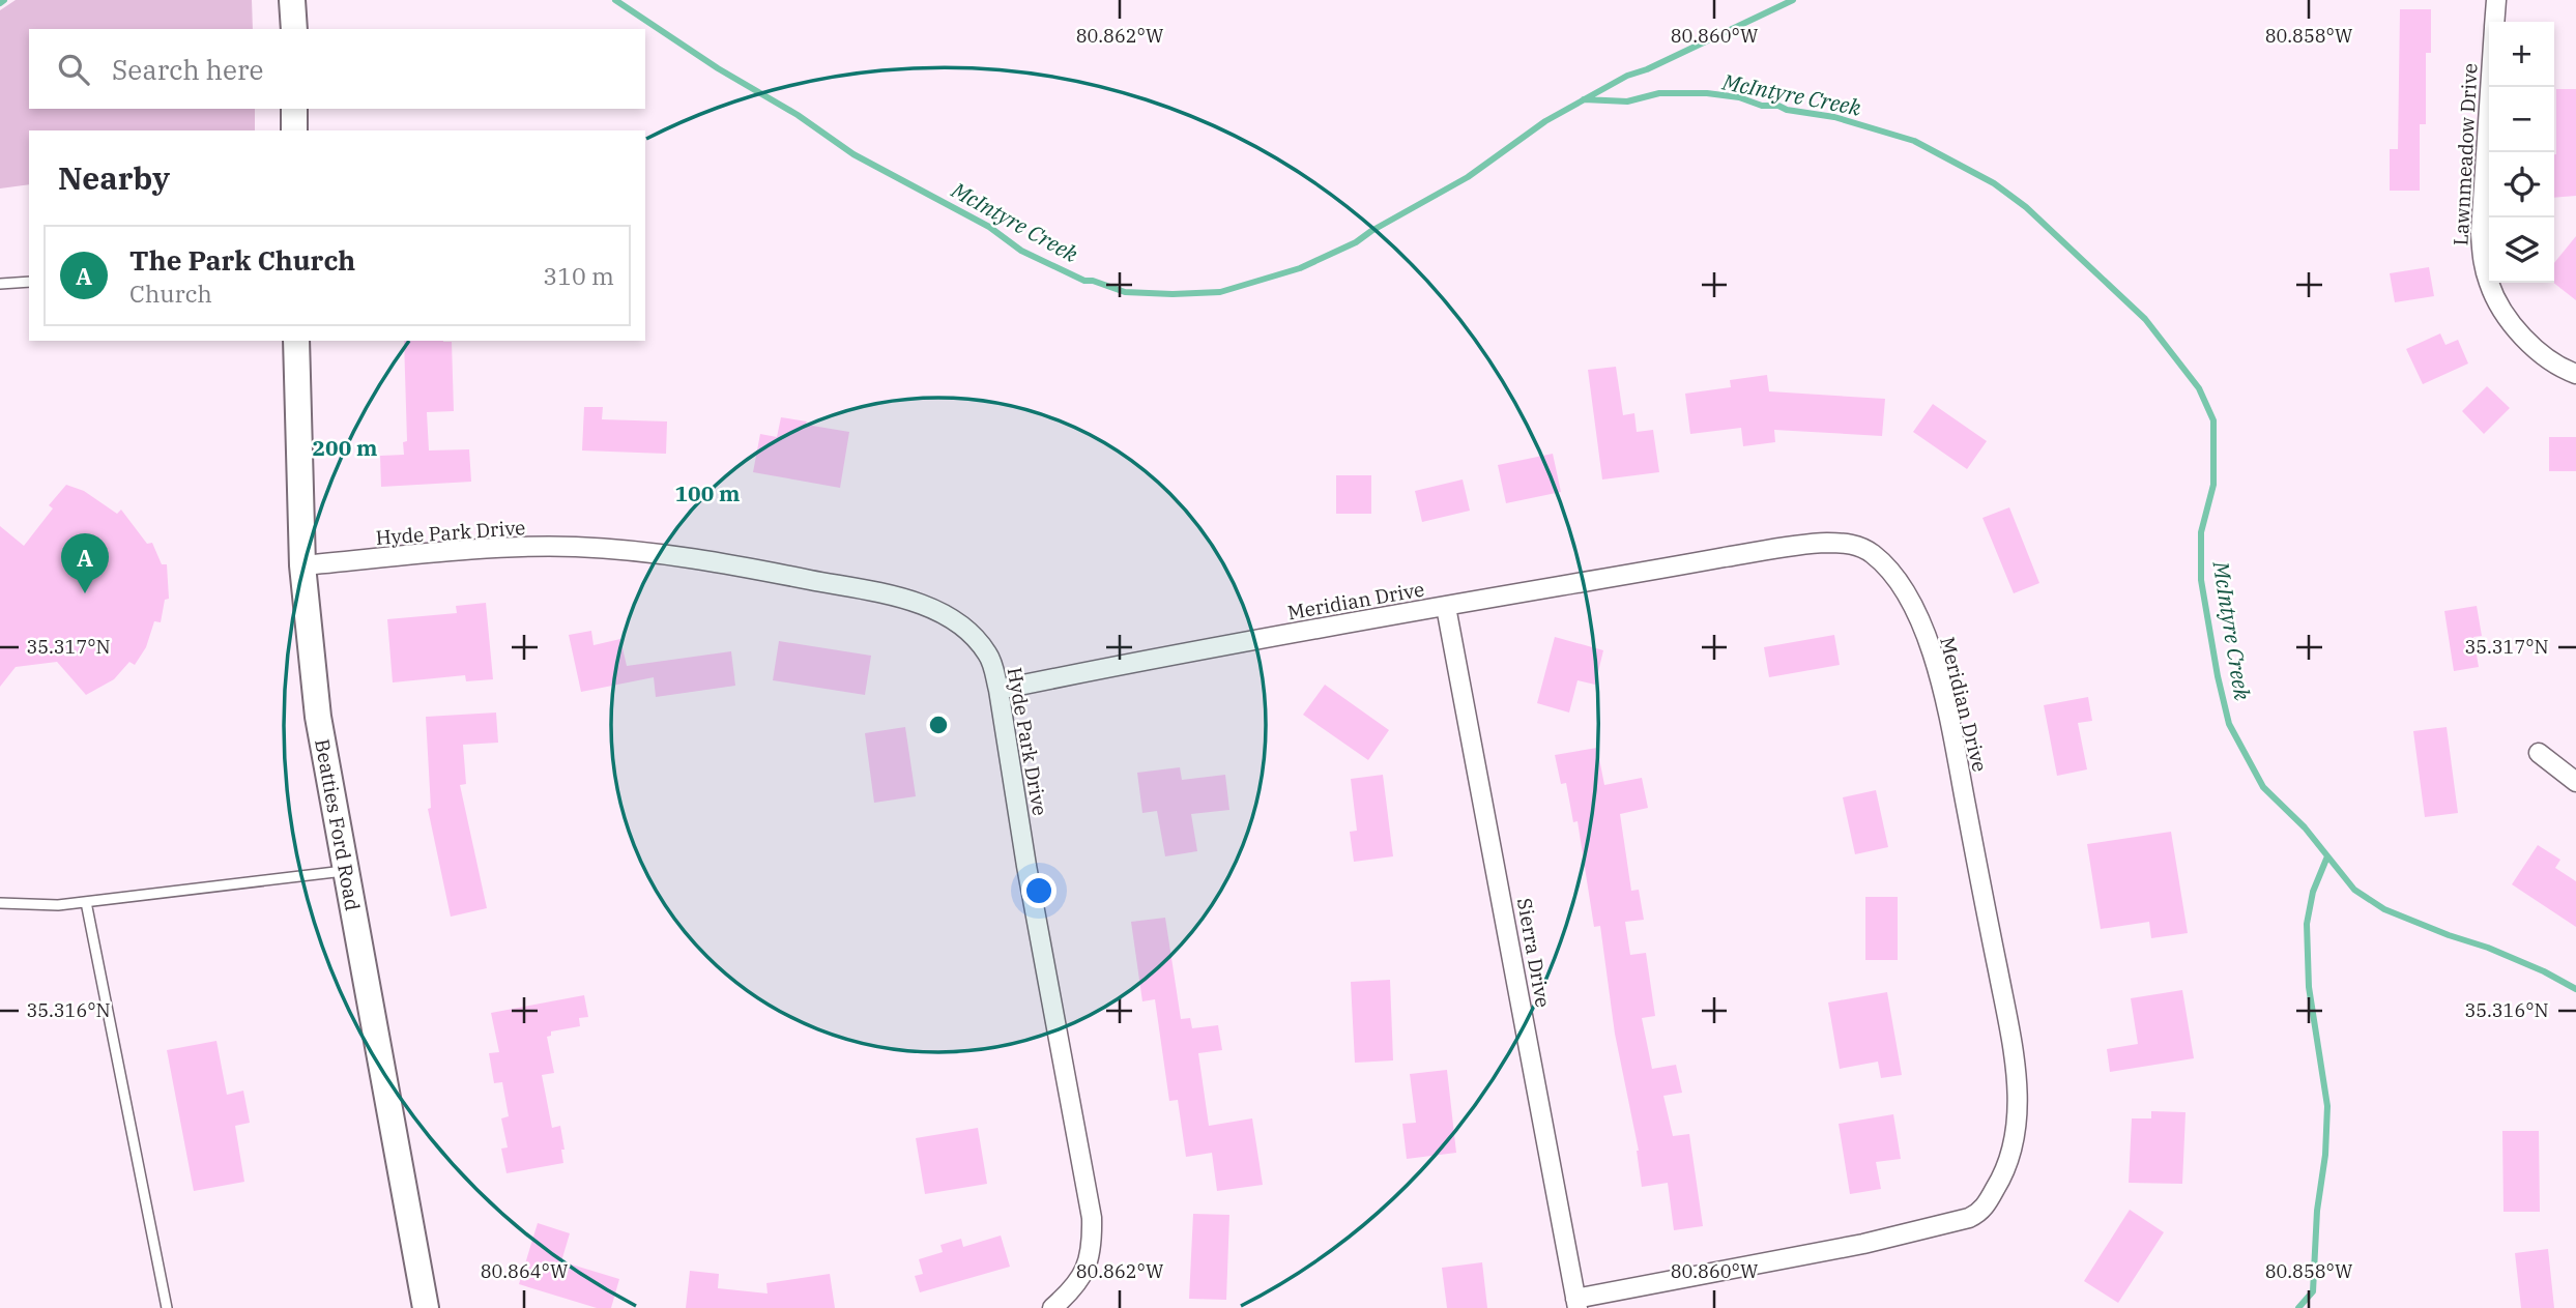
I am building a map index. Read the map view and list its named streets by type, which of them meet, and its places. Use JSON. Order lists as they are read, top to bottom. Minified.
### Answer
{"streets":{"main road":["Beatties Ford Road"],"street":["Lawnmeadow Drive","Hyde Park Drive","Meridian Drive","Sierra Drive"]},"crossings":[["Hyde Park Drive","Meridian Drive"],["Hyde Park Drive","Beatties Ford Road"],["Meridian Drive","Sierra Drive"]],"water":["McIntyre Creek"],"page":{"map_buttons":["+","−"],"search":"Search here","heading":"Nearby","list":[{"mark":"A","name":"The Park Church","note":"Church","value":"310 m"}],"pins":"A"},"coordinates":["80.862°W","80.860°W","80.858°W","35.317°N","35.316°N","80.864°W"],"rings":["200 m","100 m"]}
